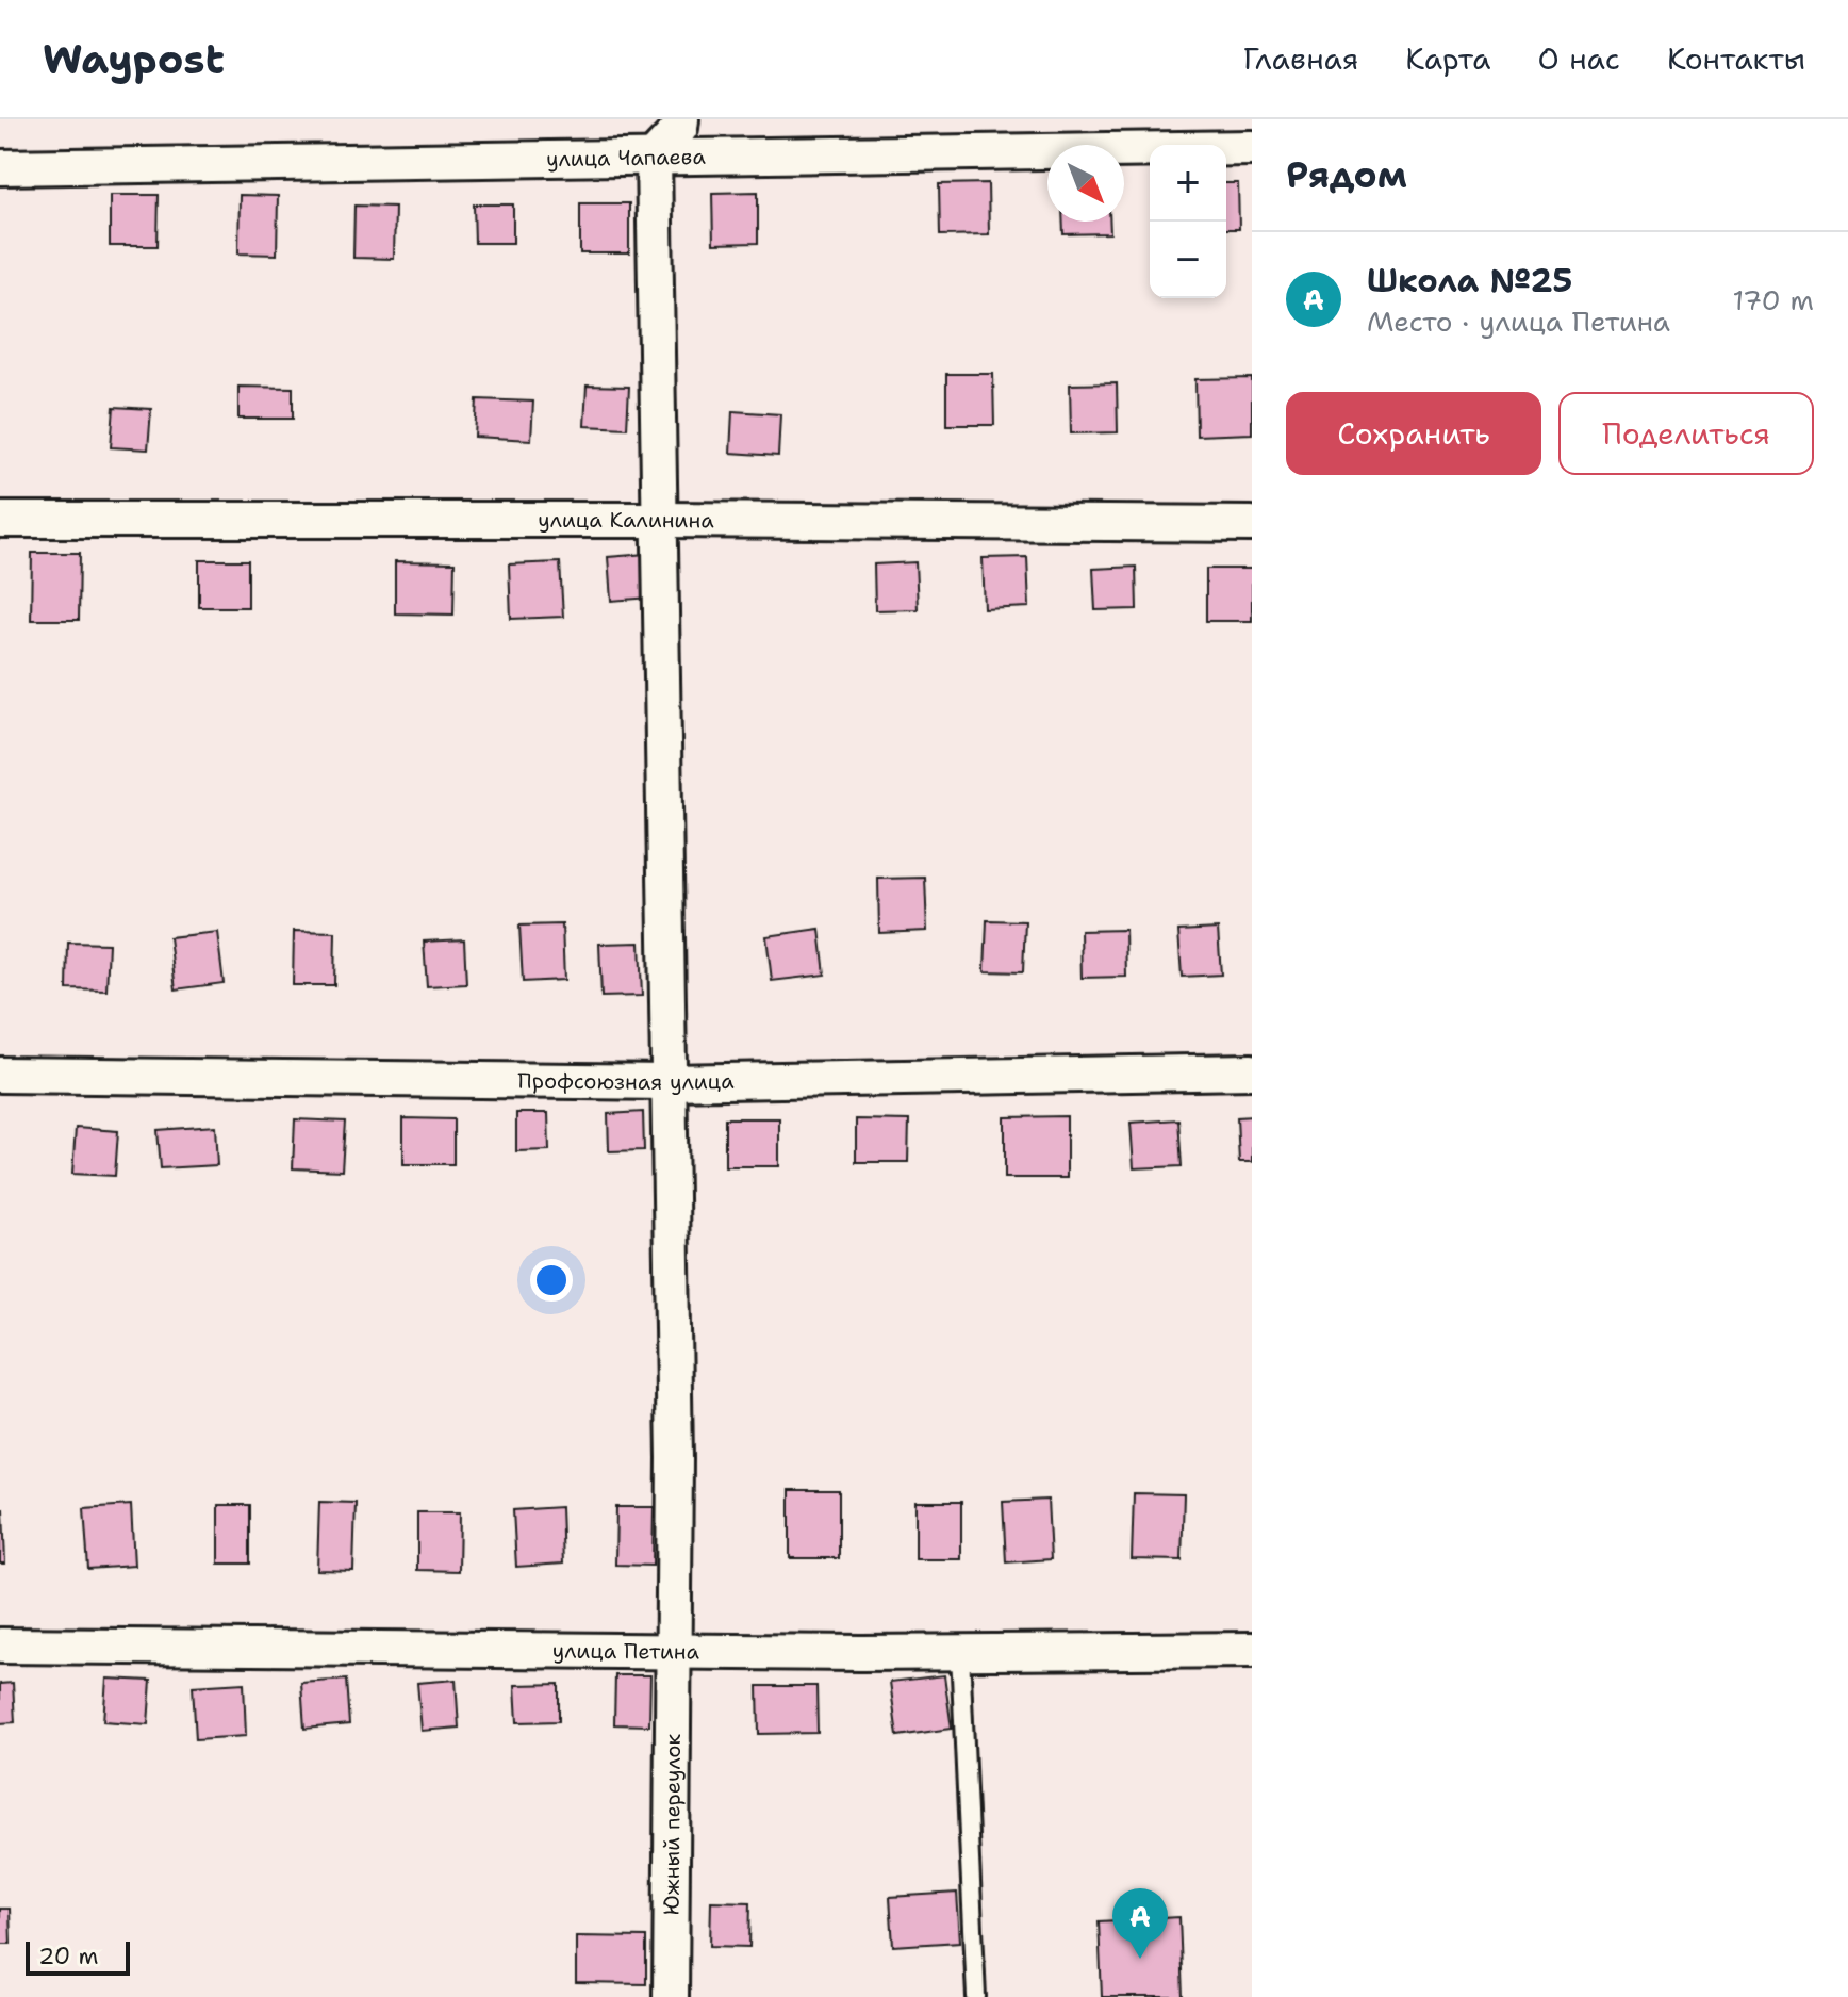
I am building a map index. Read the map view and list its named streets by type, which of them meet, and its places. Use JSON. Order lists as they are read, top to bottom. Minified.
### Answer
{"streets":{"street":["улица Чапаева","улица Калинина","Профсоюзная улица","улица Петина","Южный переулок"]},"crossings":[["улица Чапаева","Южный переулок"],["улица Калинина","Южный переулок"],["Профсоюзная улица","Южный переулок"],["улица Петина","Южный переулок"]],"scale_bar":"20 m","north":"bottom right","page":{"header":"Waypost","nav":["Главная","Карта","О нас","Контакты"],"heading":"Рядом","map_buttons":["+","−"],"list":[{"mark":"A","name":"Школа №25","note":"Место · улица Петина","value":"170 m"}],"buttons":["Сохранить","Поделиться"],"pins":"A","scale":"20 m"}}
